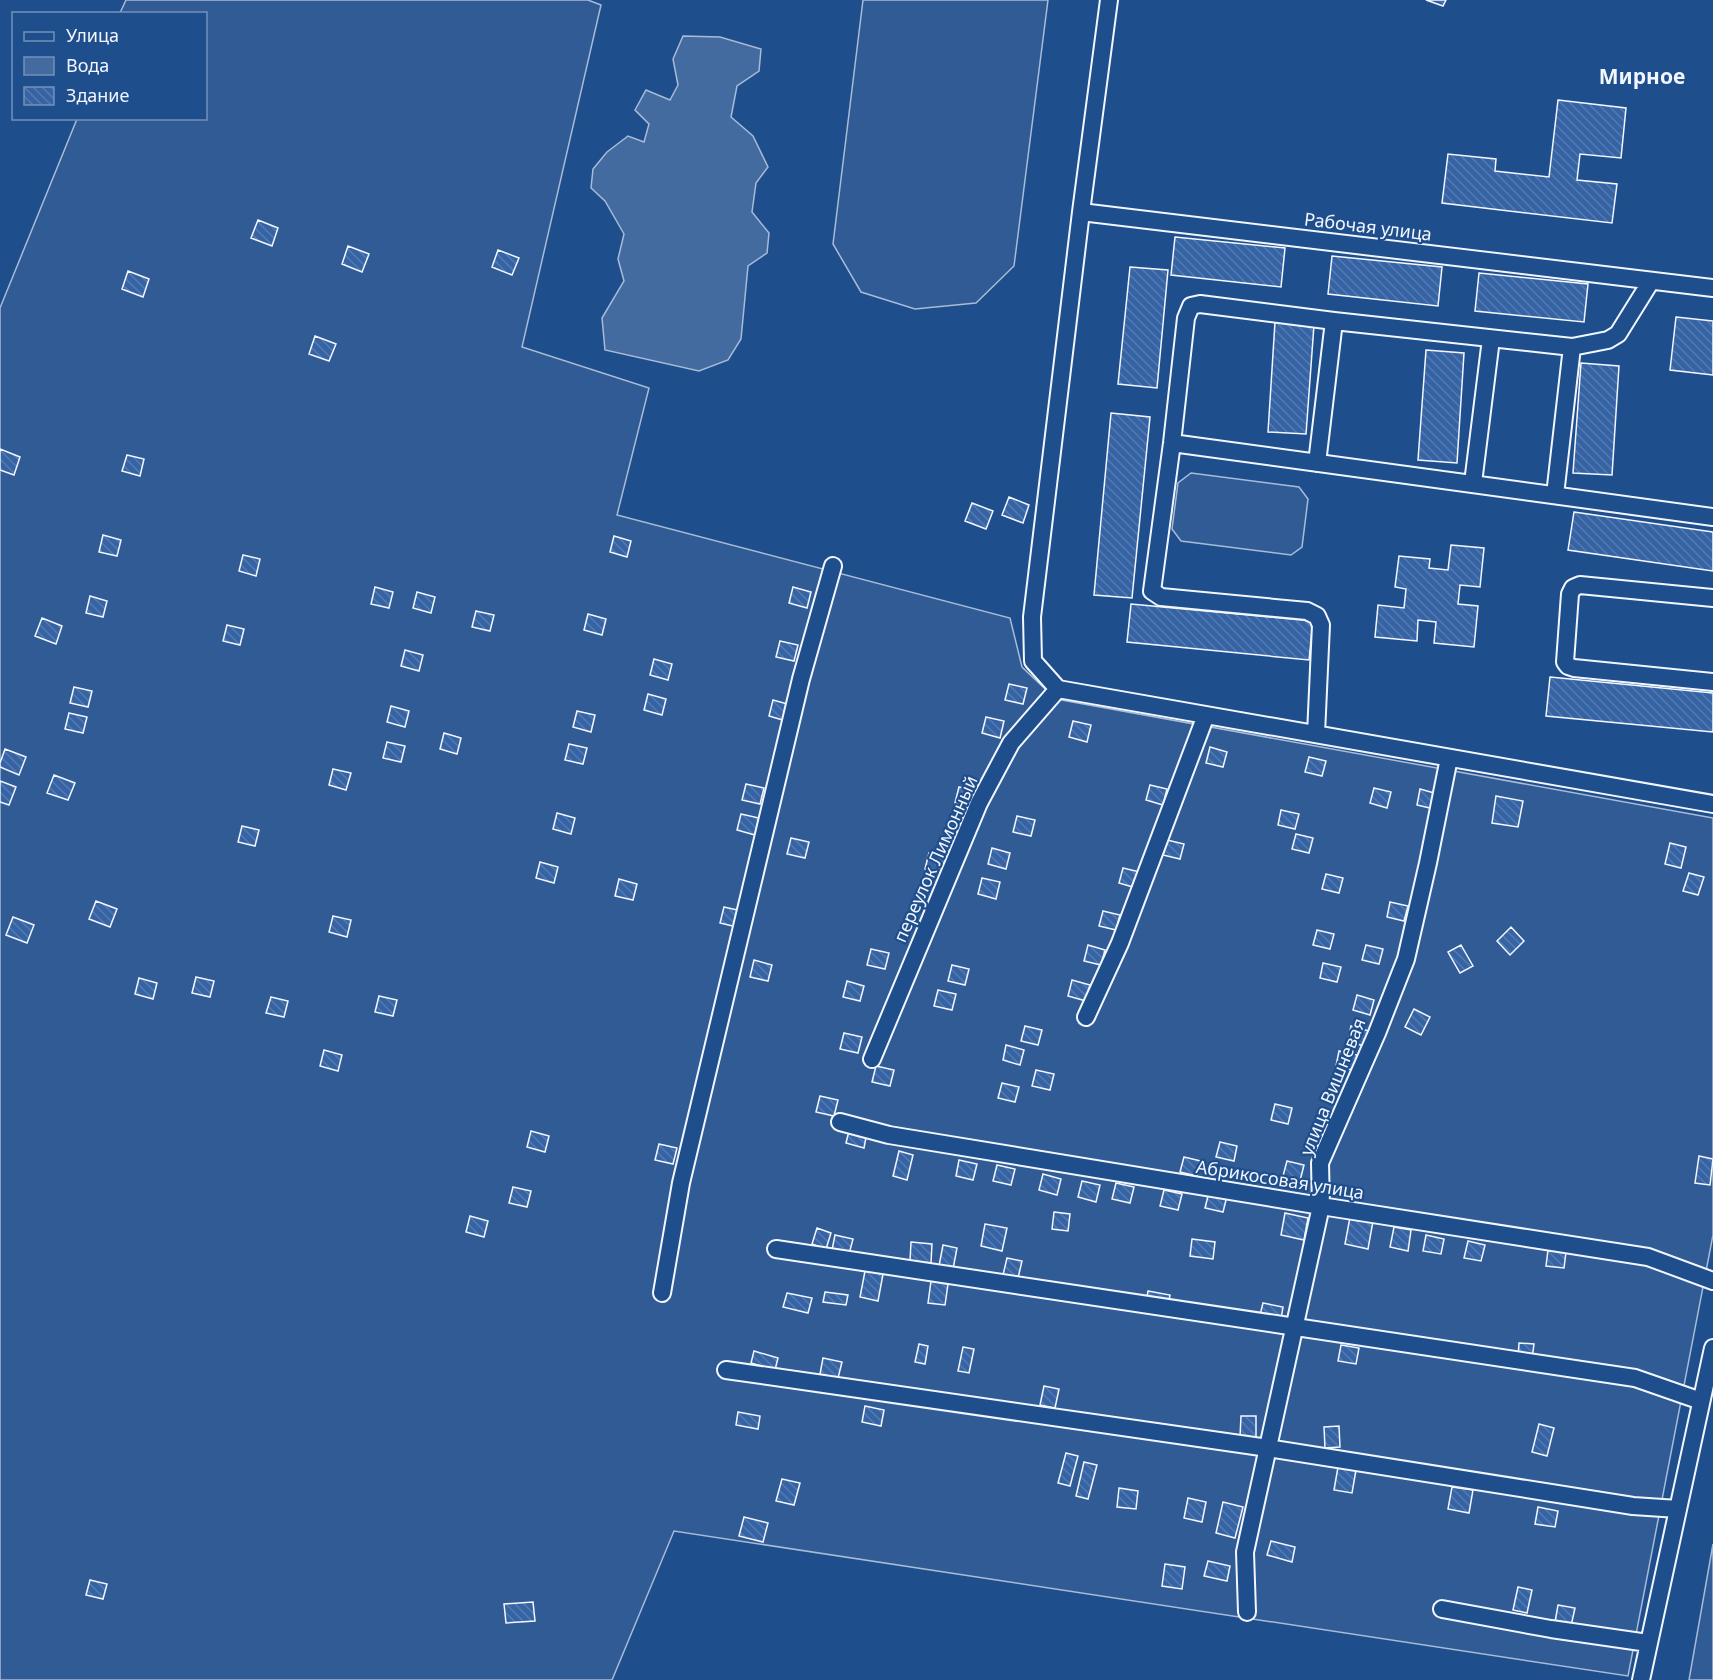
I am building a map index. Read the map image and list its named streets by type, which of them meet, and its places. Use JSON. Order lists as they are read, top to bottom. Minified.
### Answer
{"streets":{"street":["Рабочая улица","переулок Лимонный","улица Вишневая","Абрикосовая улица"]},"crossings":[["улица Вишневая","Абрикосовая улица"]],"districts":["Мирное"],"legend":["Улица","Вода","Здание"]}
